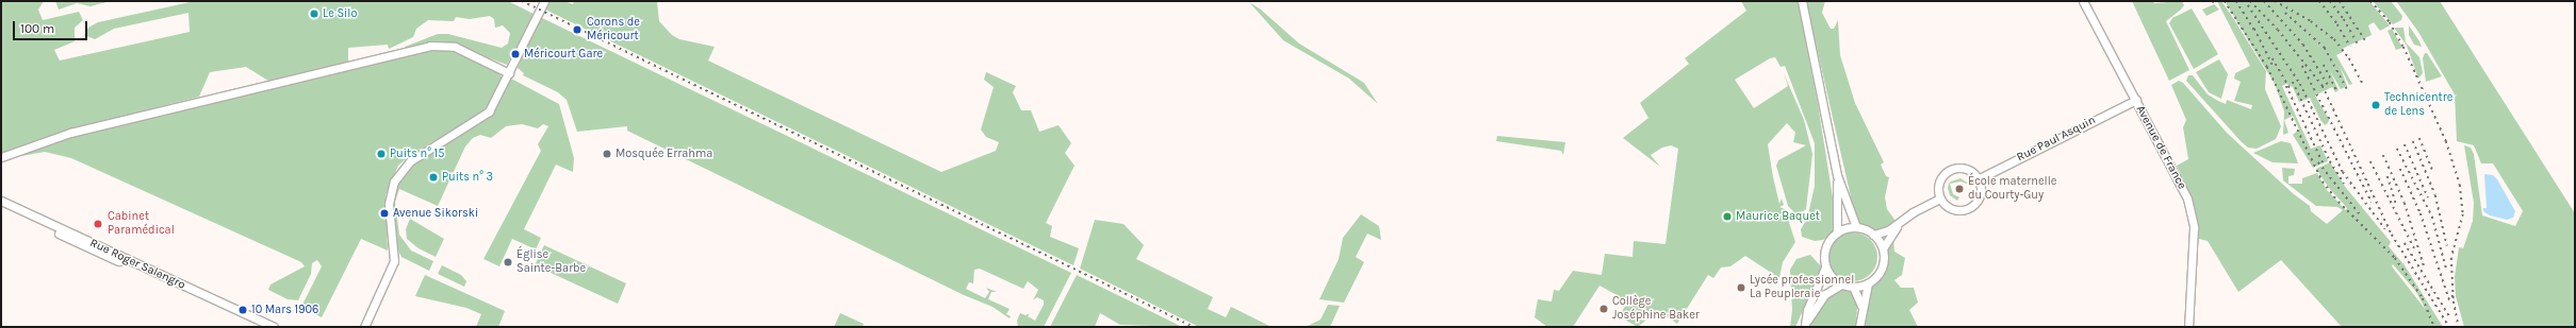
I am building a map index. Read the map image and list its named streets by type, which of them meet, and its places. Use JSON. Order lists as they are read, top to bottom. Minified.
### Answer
{"streets":{"street":["Rue Paul Asquin","Avenue de France","Rue Roger Salengro"]},"crossings":[["Rue Paul Asquin","Avenue de France"]],"places":["Le Silo","Corons de Méricourt","Méricourt Gare","Technicentre de Lens","Puits n° 15","Mosquée Errahma","Puits n° 3","École maternelle du Courty-Guy","Avenue Sikorski","Maurice Baquet","Cabinet Paramédical","Église Sainte-Barbe","Lycée professionnel La Peupleraie","Collège Joséphine Baker","10 Mars 1906"],"scale_bar":"100 m"}
